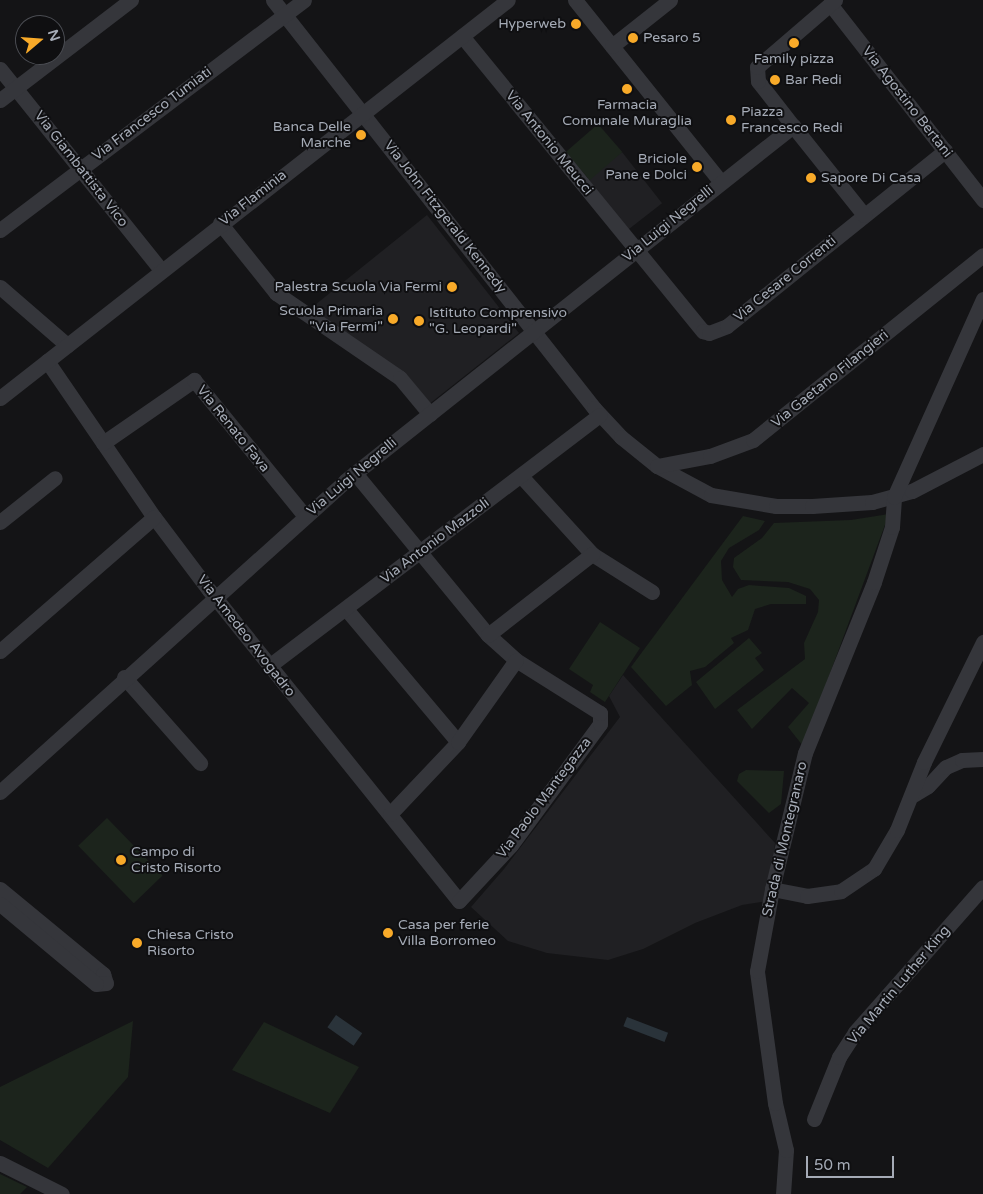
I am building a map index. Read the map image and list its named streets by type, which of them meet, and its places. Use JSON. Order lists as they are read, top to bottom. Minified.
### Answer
{"streets":{"street":["Via Agostino Bertani","Via Francesco Tumiati","Via Antonio Meucci","Via Giambattista Vico","Via Flaminia","Via John Fitzgerald Kennedy","Via Luigi Negrelli","Via Cesare Correnti","Via Gaetano Filangieri","Via Renato Fava","Via Antonio Mazzoli","Via Amedeo Avogadro","Via Paolo Mantegazza","Strada di Montegranaro","Via Martin Luther King"]},"crossings":[["Via Agostino Bertani","Via Cesare Correnti"],["Via Francesco Tumiati","Via Giambattista Vico"],["Via Francesco Tumiati","Via John Fitzgerald Kennedy"],["Via Antonio Meucci","Via Flaminia"],["Via Antonio Meucci","Via Luigi Negrelli"],["Via Antonio Meucci","Via Cesare Correnti"],["Via Giambattista Vico","Via Flaminia"],["Via Flaminia","Via John Fitzgerald Kennedy"],["Via Flaminia","Via Amedeo Avogadro"],["Via John Fitzgerald Kennedy","Via Luigi Negrelli"],["Via John Fitzgerald Kennedy","Via Gaetano Filangieri"],["Via John Fitzgerald Kennedy","Via Antonio Mazzoli"],["Via John Fitzgerald Kennedy","Strada di Montegranaro"],["Via Luigi Negrelli","Via Cesare Correnti"],["Via Luigi Negrelli","Via Renato Fava"],["Via Luigi Negrelli","Via Amedeo Avogadro"],["Via Renato Fava","Via Amedeo Avogadro"],["Via Antonio Mazzoli","Via Amedeo Avogadro"],["Via Amedeo Avogadro","Via Paolo Mantegazza"]],"places":["Hyperweb","Pesaro 5","Family pizza","Bar Redi","Farmacia Comunale Muraglia","Piazza Francesco Redi","Banca Delle Marche","Briciole Pane e Dolci","Sapore Di Casa","Palestra Scuola Via Fermi","Scuola Primaria \"Via Fermi\"","Istituto Comprensivo \"G. Leopardi\"","Campo di Cristo Risorto","Casa per ferie Villa Borromeo","Chiesa Cristo Risorto"],"scale_bar":"50 m","north":"right"}
